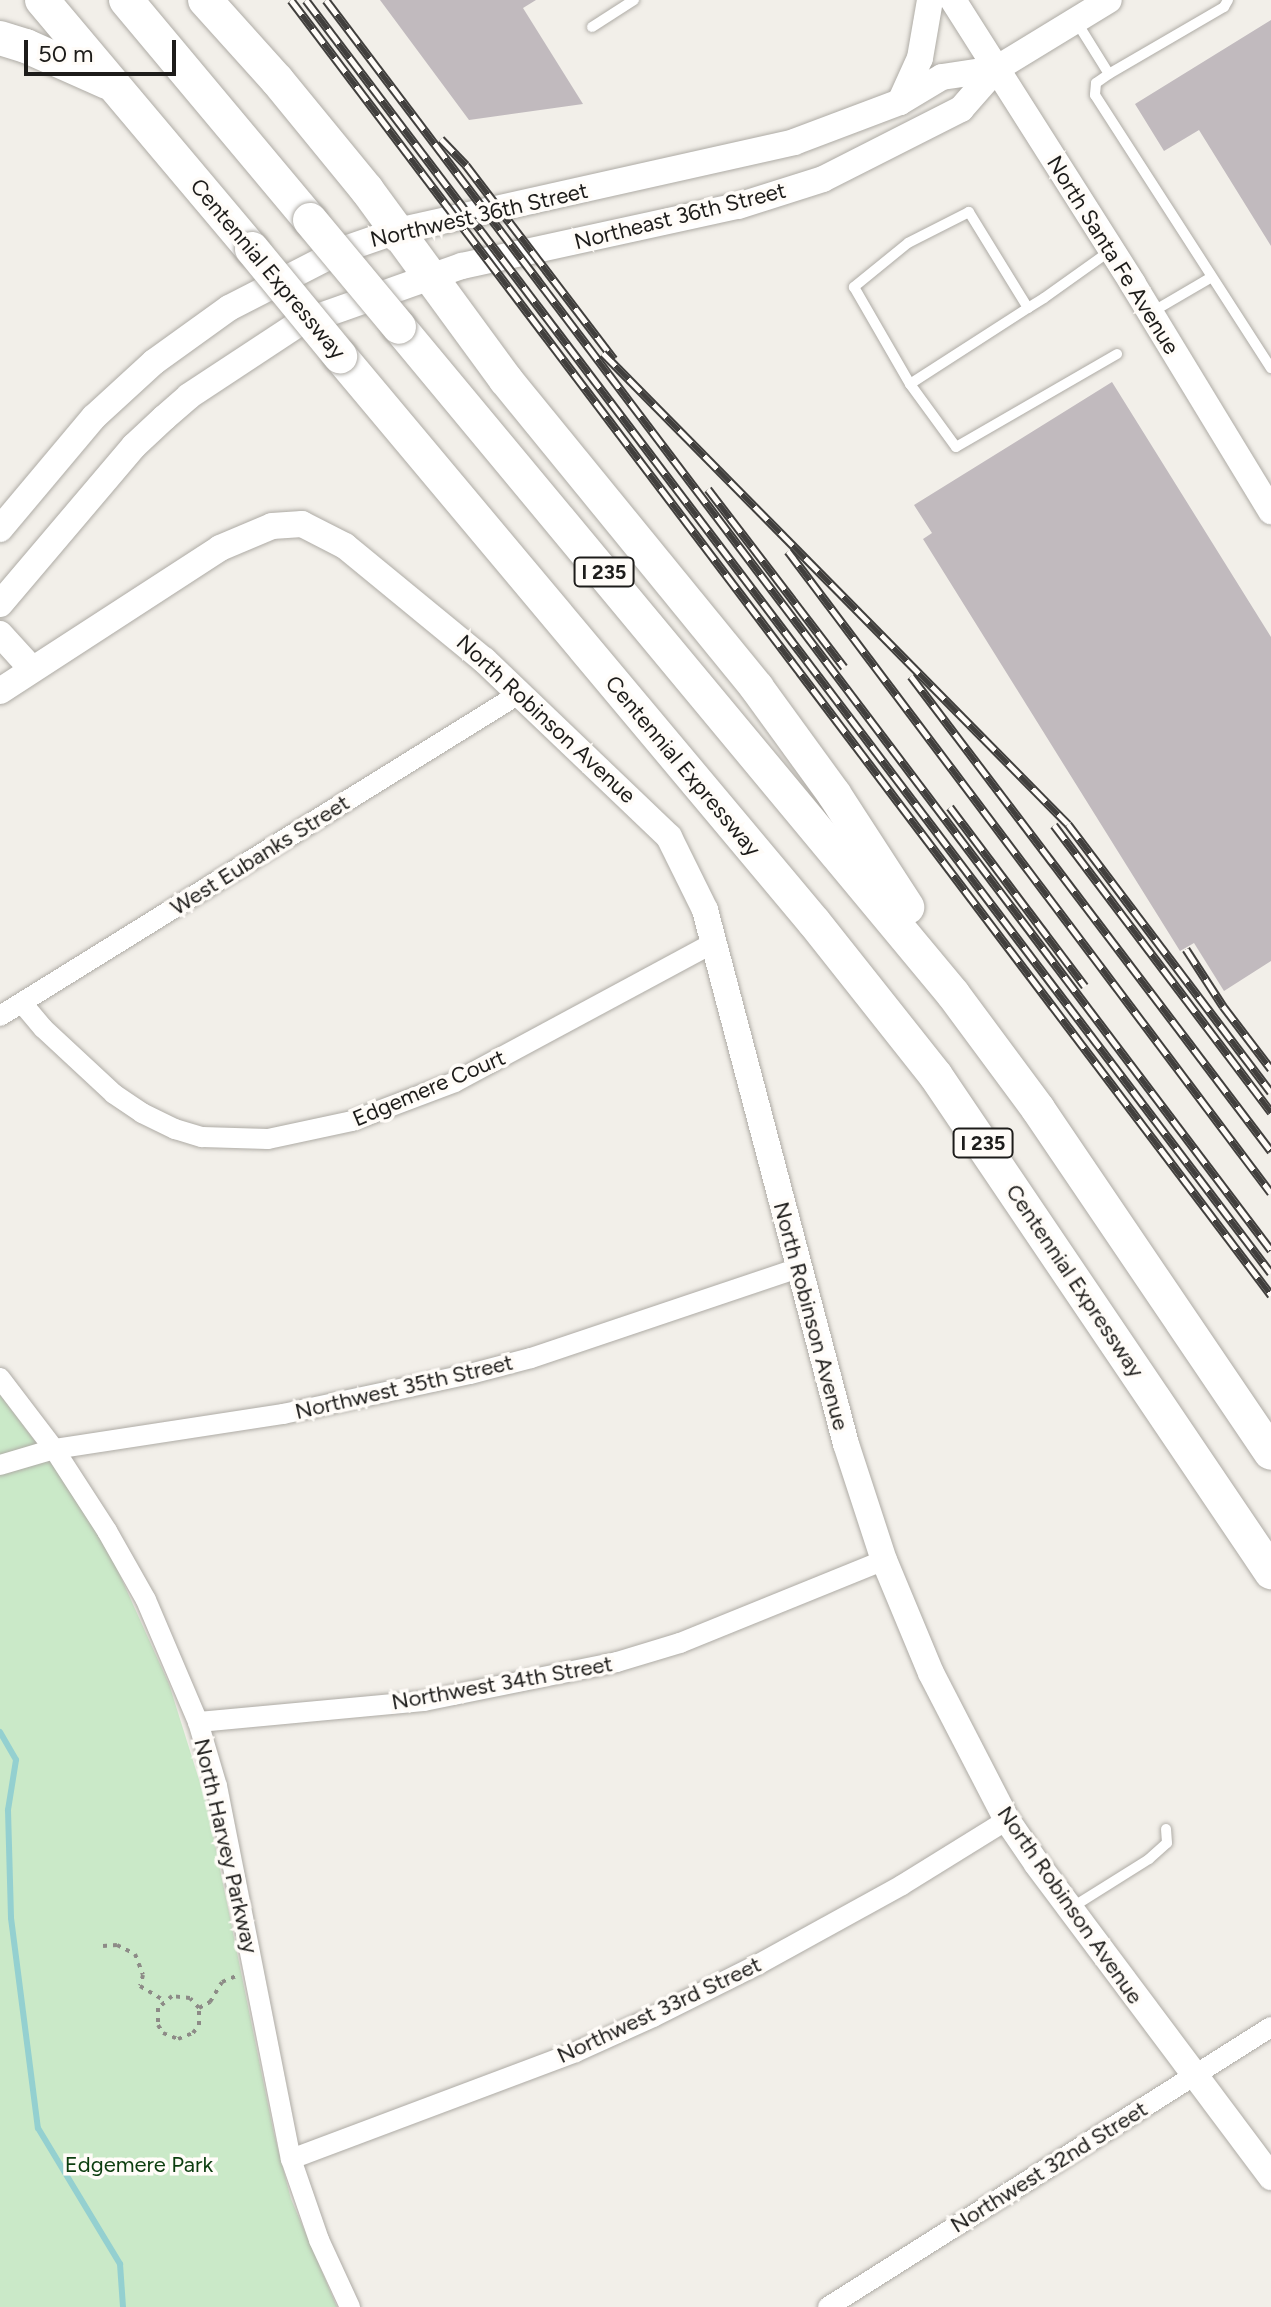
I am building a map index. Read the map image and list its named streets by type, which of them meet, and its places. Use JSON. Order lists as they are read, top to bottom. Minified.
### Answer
{"streets":{"highway":["Centennial Expressway","I 235"],"street":["Northwest 36th Street","Northeast 36th Street","North Santa Fe Avenue","North Robinson Avenue","West Eubanks Street","Edgemere Court","Northwest 35th Street","Northwest 34th Street","North Harvey Parkway","Northwest 33rd Street","Northwest 32nd Street"]},"crossings":[["Northwest 36th Street","Northeast 36th Street"],["Northwest 36th Street","North Santa Fe Avenue"],["Northeast 36th Street","North Santa Fe Avenue"],["North Robinson Avenue","West Eubanks Street"],["North Robinson Avenue","Edgemere Court"],["North Robinson Avenue","Northwest 35th Street"],["North Robinson Avenue","Northwest 34th Street"],["North Robinson Avenue","Northwest 33rd Street"],["North Robinson Avenue","Northwest 32nd Street"],["West Eubanks Street","Edgemere Court"],["Northwest 35th Street","North Harvey Parkway"],["Northwest 34th Street","North Harvey Parkway"],["North Harvey Parkway","Northwest 33rd Street"]],"parks":["Edgemere Park"],"scale_bar":"50 m"}
